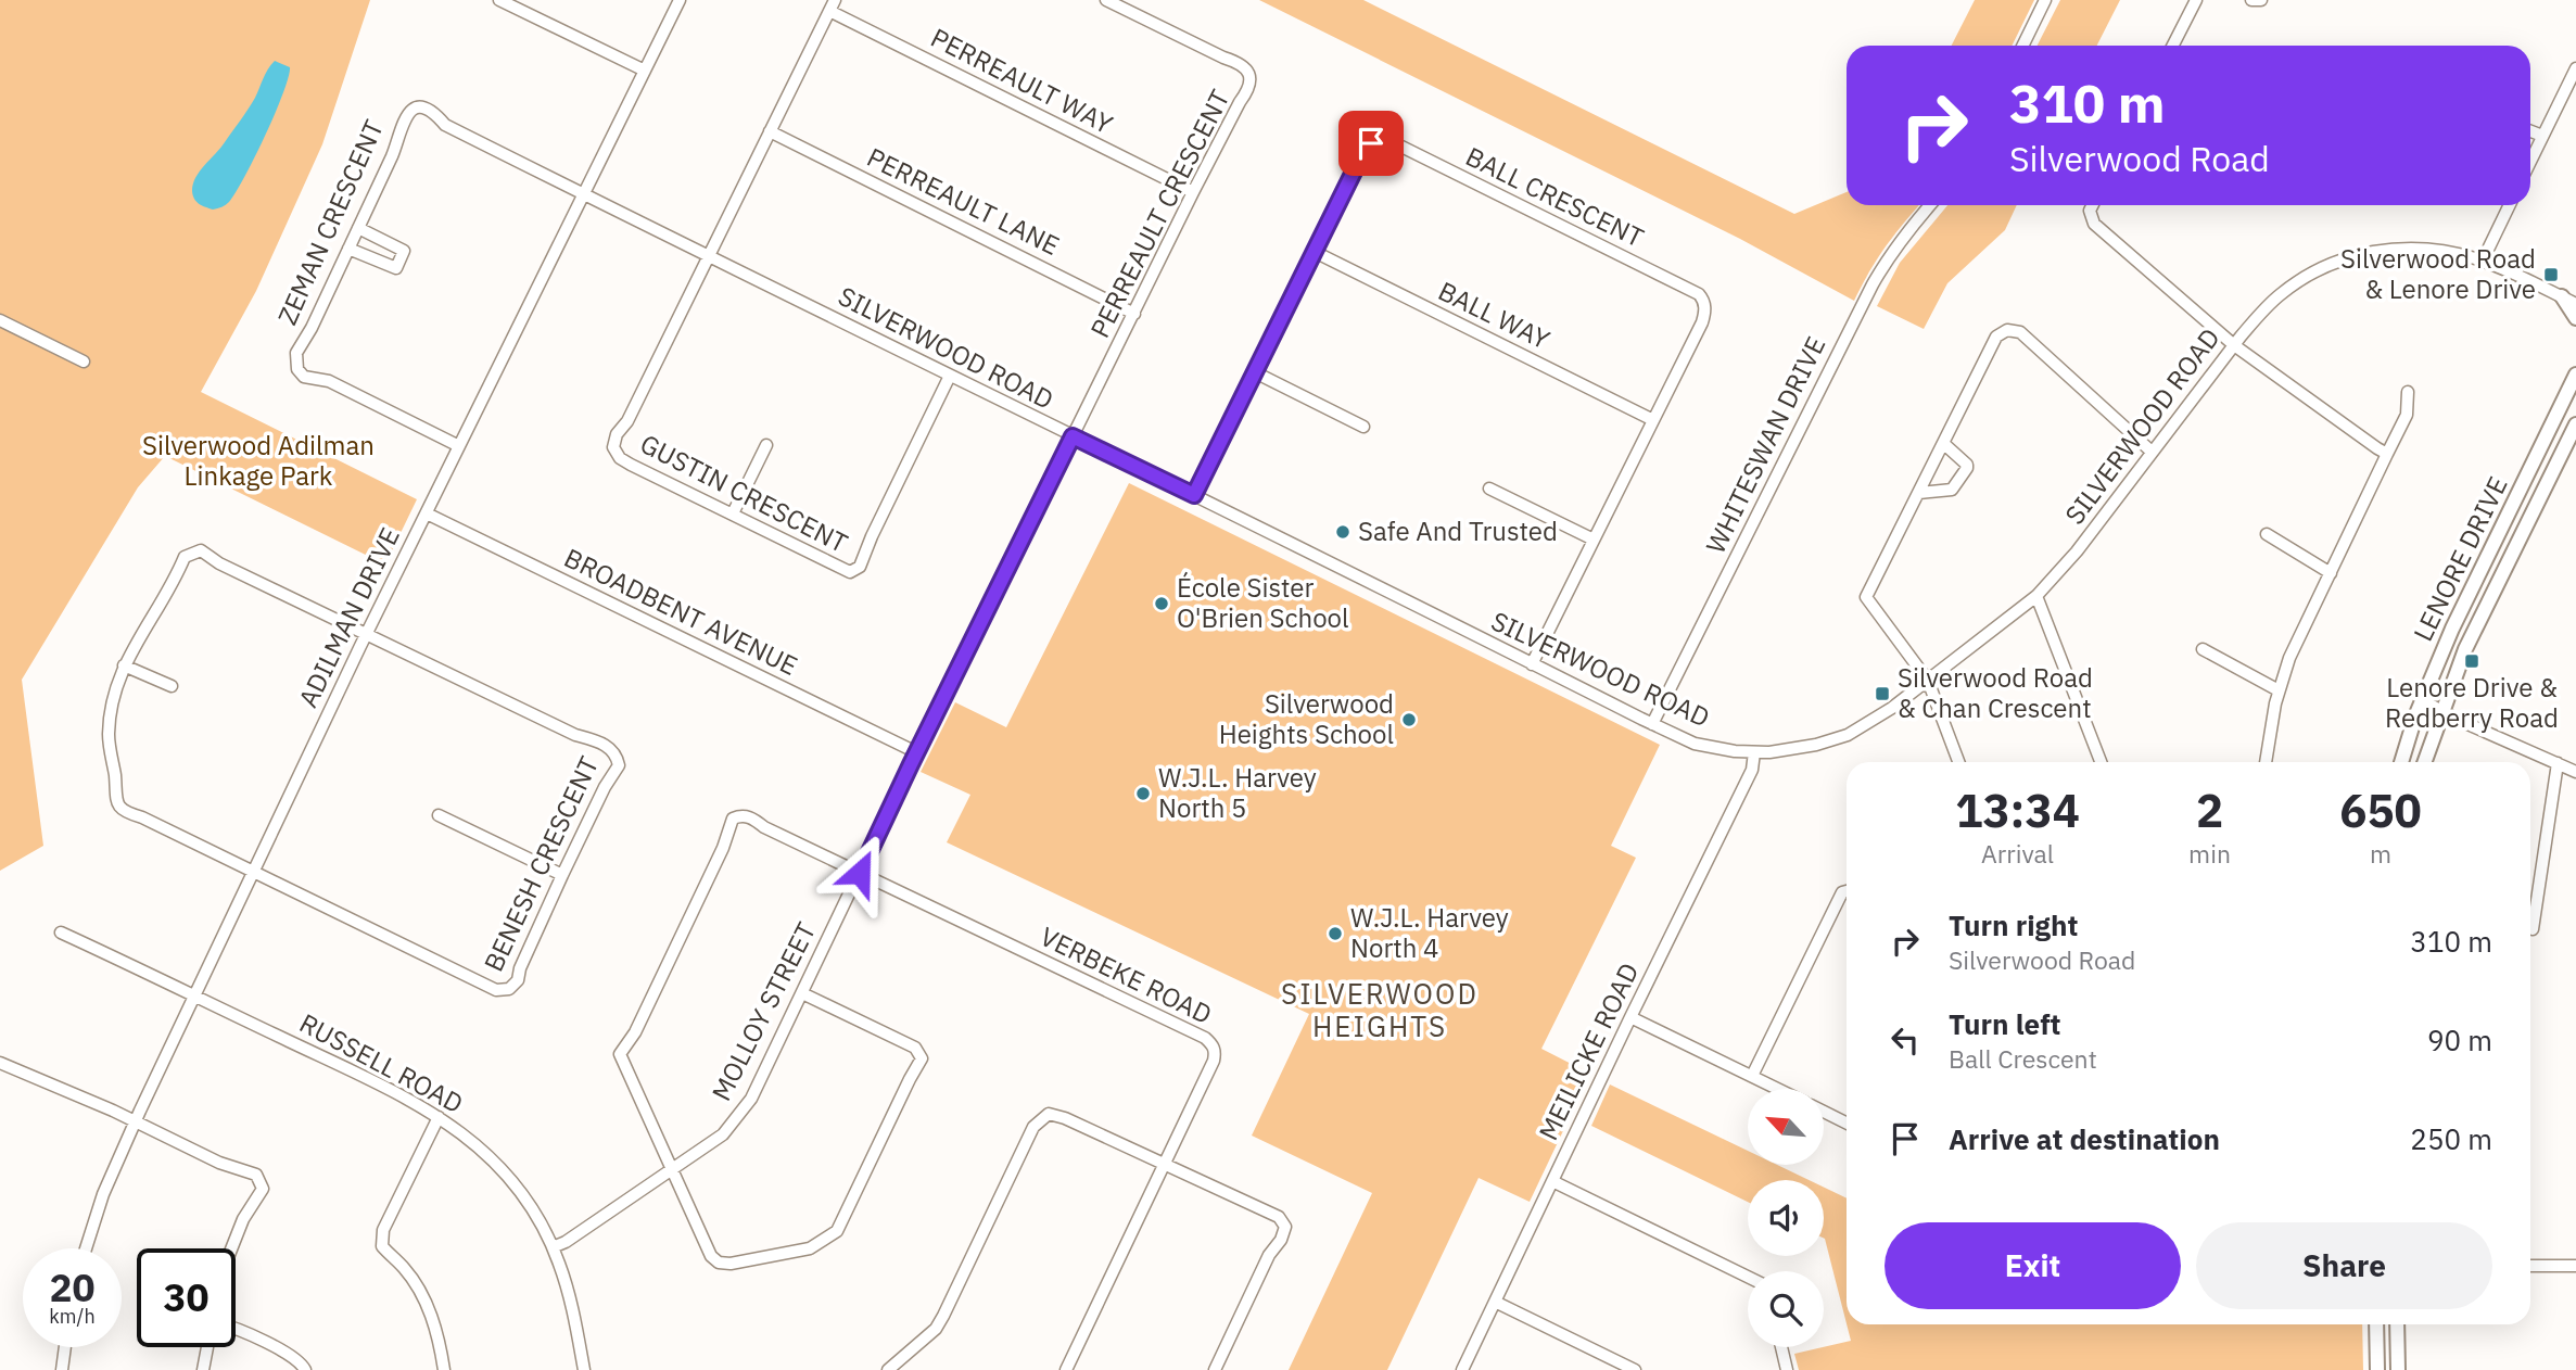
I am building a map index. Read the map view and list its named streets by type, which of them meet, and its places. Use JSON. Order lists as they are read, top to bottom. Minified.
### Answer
{"streets":{"main road":["LENORE DRIVE"],"street":["PERREAULT WAY","BALL CRESCENT","PERREAULT LANE","PERREAULT CRESCENT","ZEMAN CRESCENT","BALL WAY","SILVERWOOD ROAD","WHITESWAN DRIVE","GUSTIN CRESCENT","BROADBENT AVENUE","ADILMAN DRIVE","BENESH CRESCENT","VERBEKE ROAD","MOLLOY STREET","MEILICKE ROAD","RUSSELL ROAD"]},"crossings":[["PERREAULT WAY","PERREAULT CRESCENT"],["BALL CRESCENT","BALL WAY"],["BALL CRESCENT","SILVERWOOD ROAD"],["PERREAULT LANE","PERREAULT CRESCENT"],["PERREAULT CRESCENT","SILVERWOOD ROAD"],["PERREAULT CRESCENT","MOLLOY STREET"],["ZEMAN CRESCENT","SILVERWOOD ROAD"],["ZEMAN CRESCENT","ADILMAN DRIVE"],["SILVERWOOD ROAD","WHITESWAN DRIVE"],["SILVERWOOD ROAD","GUSTIN CRESCENT"],["SILVERWOOD ROAD","ADILMAN DRIVE"],["SILVERWOOD ROAD","MOLLOY STREET"],["SILVERWOOD ROAD","MEILICKE ROAD"],["BROADBENT AVENUE","ADILMAN DRIVE"],["BROADBENT AVENUE","MOLLOY STREET"],["ADILMAN DRIVE","BENESH CRESCENT"],["ADILMAN DRIVE","RUSSELL ROAD"],["VERBEKE ROAD","MOLLOY STREET"],["MOLLOY STREET","RUSSELL ROAD"]],"districts":["SILVERWOOD HEIGHTS"],"parks":["Silverwood Adilman Linkage Park"],"places":{"transit":["Silverwood Road & Lenore Drive","Lenore Drive & Redberry Road","Silverwood Road & Chan Crescent"],"other":["Safe And Trusted","École Sister O'Brien School","Silverwood Heights School","W.J.L. Harvey North 5","W.J.L. Harvey North 4"]},"north":"top left","page":{"turn":["310 m","Silverwood Road"],"eta":["13:34","Arrival","2","min","650","m"],"list":[{"name":"Turn right","note":"Silverwood Road","value":"310 m"},{"name":"Turn left","note":"Ball Crescent","value":"90 m"},{"name":"Arrive at destination","value":"250 m"}],"buttons":["Exit","Share"],"speed":"20 km/h","limit":"30"}}
